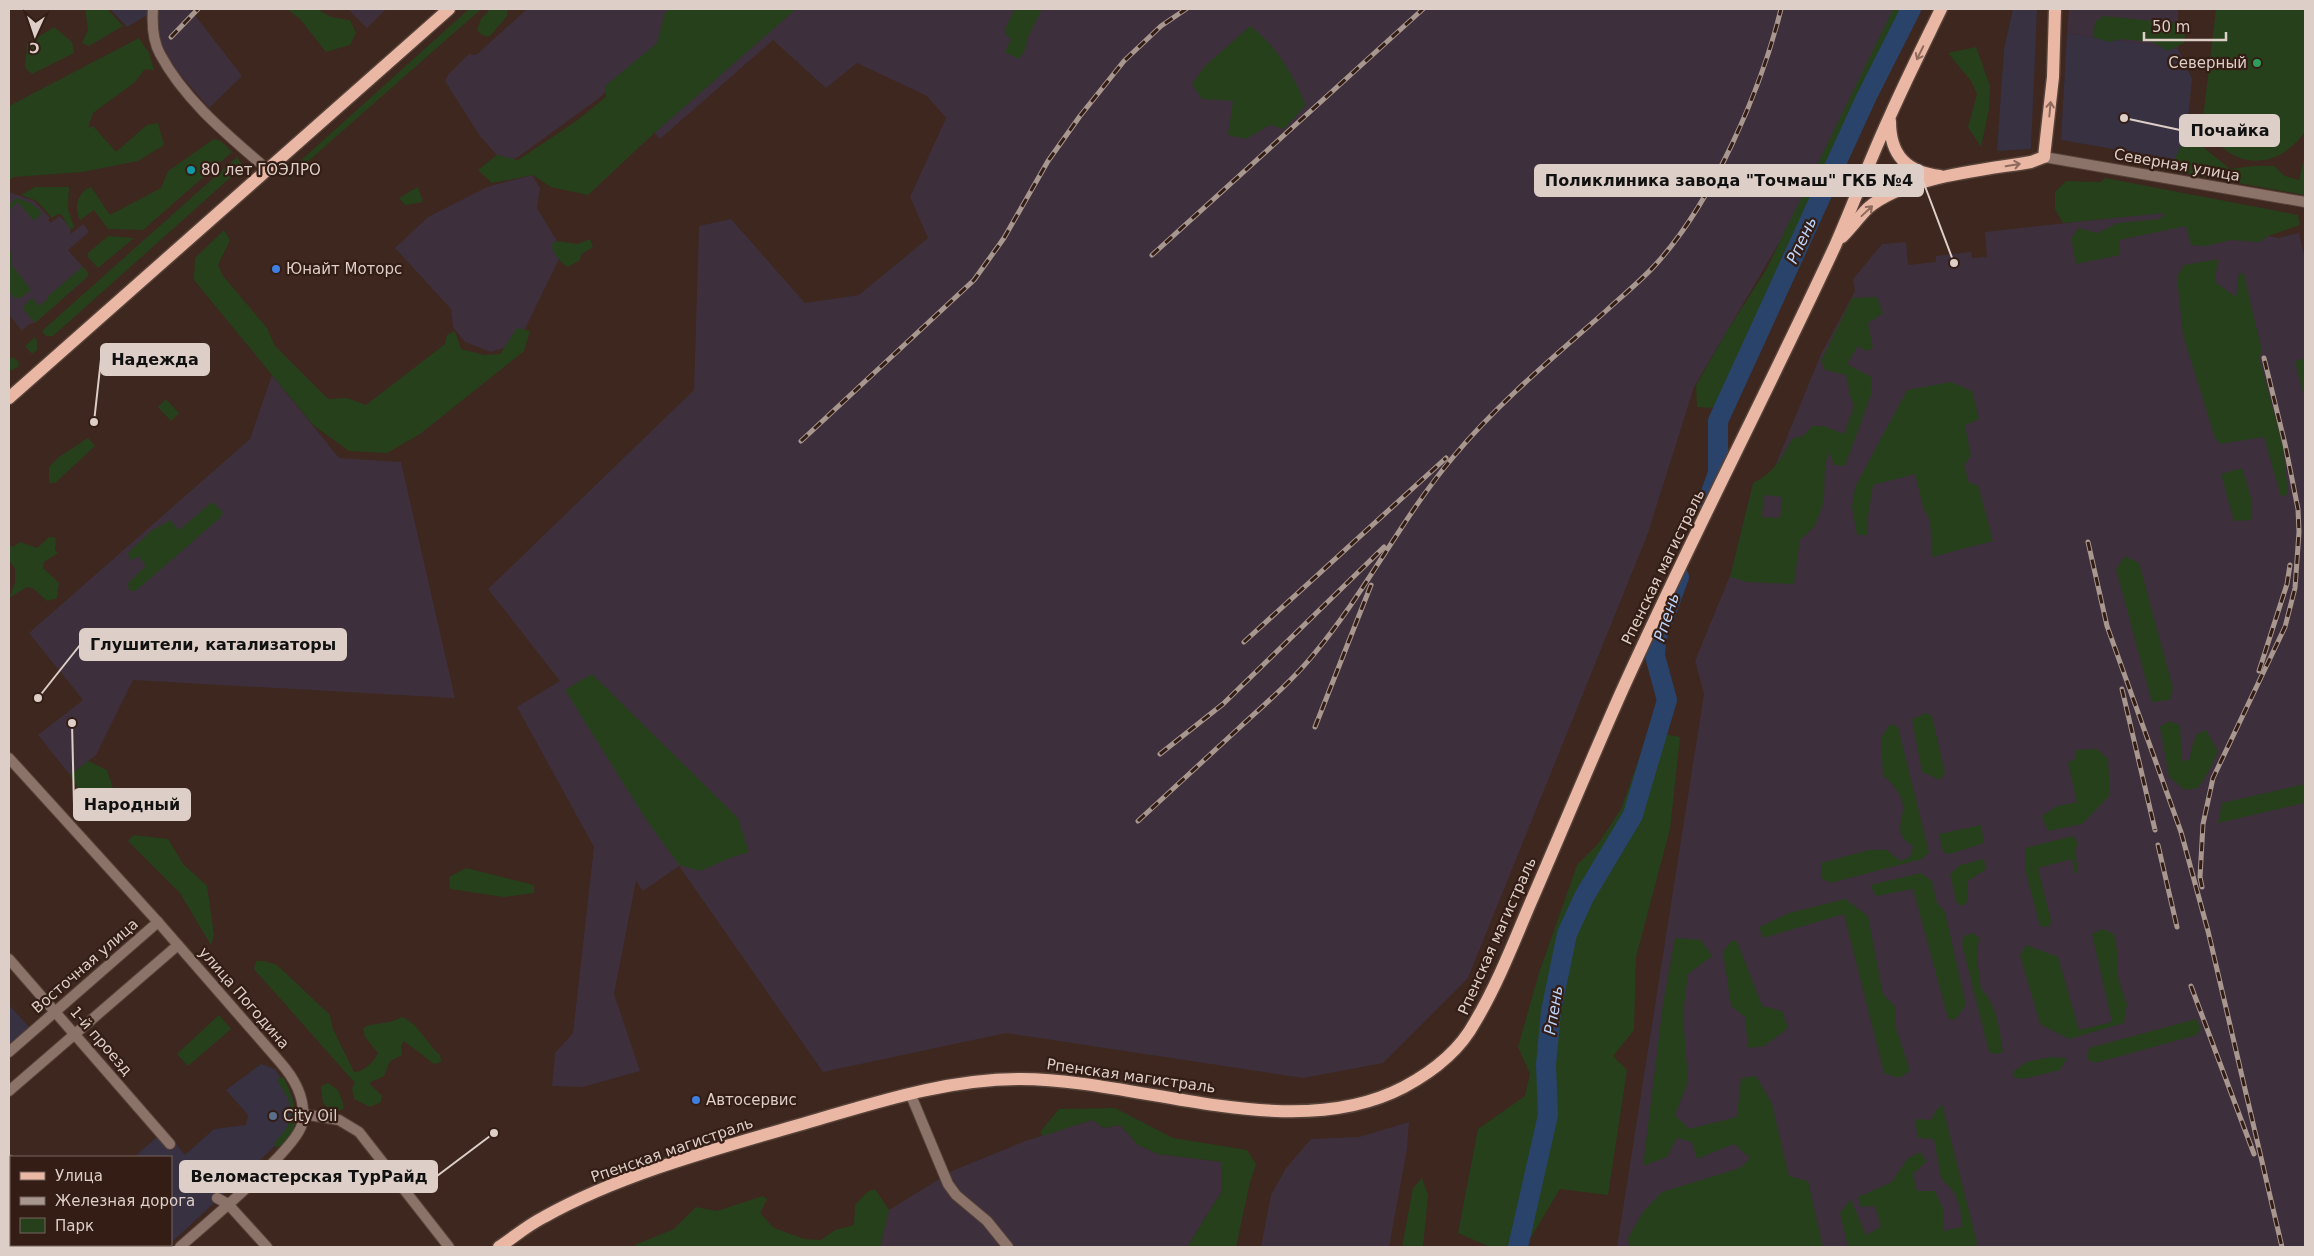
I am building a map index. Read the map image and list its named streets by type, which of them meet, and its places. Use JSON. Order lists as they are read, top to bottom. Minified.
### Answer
{"streets":{"main road":["Рпенская магистраль"],"street":["Северная улица","Восточная улица","улица Погодина","1-й проезд"]},"crossings":[["Северная улица","Рпенская магистраль"],["Восточная улица","улица Погодина"],["Восточная улица","1-й проезд"]],"water":["Рпень"],"places":["Северный","Почайка","80 лет ГОЭЛРО","Поликлиника завода \"Точмаш\" ГКБ №4","Юнайт Моторс","Надежда","Глушители, катализаторы","Народный","Автосервис","City Oil","Веломастерская ТурРайд"],"legend":["Улица","Железная дорога","Парк"],"scale_bar":"50 m","north":"bottom"}
